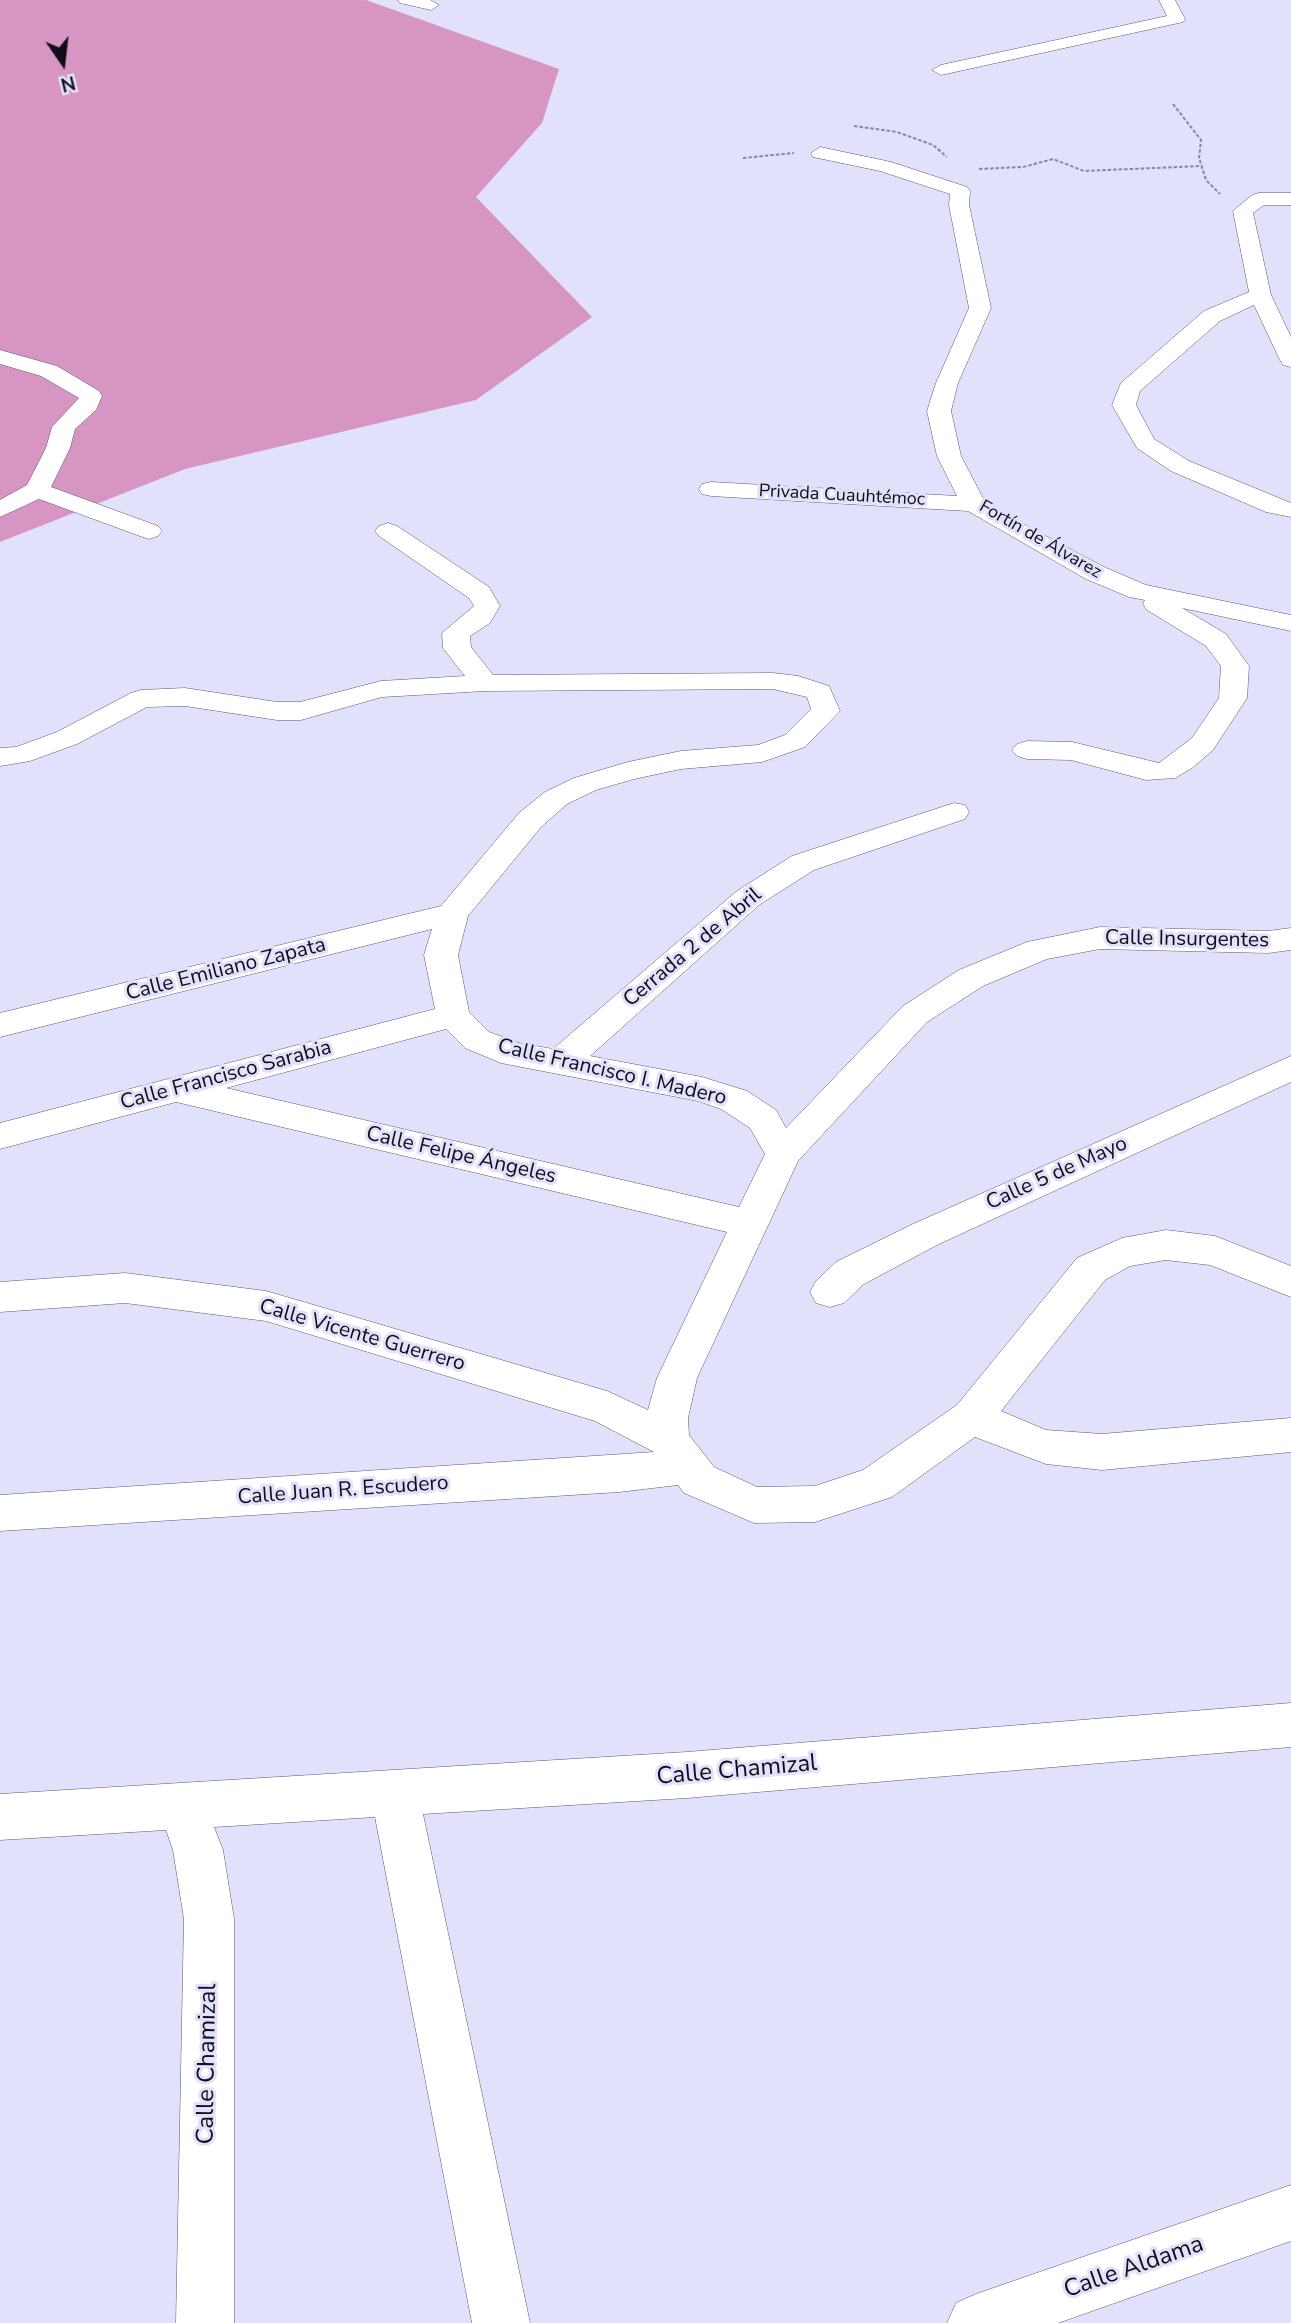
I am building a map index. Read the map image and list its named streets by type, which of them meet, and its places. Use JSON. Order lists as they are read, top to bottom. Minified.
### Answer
{"streets":{"street":["Privada Cuauhtémoc","Fortín de Álvarez","Calle Insurgentes","Cerrada 2 de Abril","Calle Emiliano Zapata","Calle Francisco I. Madero","Calle Francisco Sarabia","Calle Felipe Ángeles","Calle 5 de Mayo","Calle Vicente Guerrero","Calle Juan R. Escudero","Calle Chamizal","Calle Aldama"]},"crossings":[["Privada Cuauhtémoc","Fortín de Álvarez"],["Calle Insurgentes","Calle Francisco I. Madero"],["Calle Insurgentes","Calle Felipe Ángeles"],["Calle Insurgentes","Calle Vicente Guerrero"],["Calle Insurgentes","Calle Juan R. Escudero"],["Cerrada 2 de Abril","Calle Francisco I. Madero"],["Calle Francisco I. Madero","Calle Francisco Sarabia"],["Calle Francisco Sarabia","Calle Felipe Ángeles"],["Calle Vicente Guerrero","Calle Juan R. Escudero"]],"north":"bottom"}
